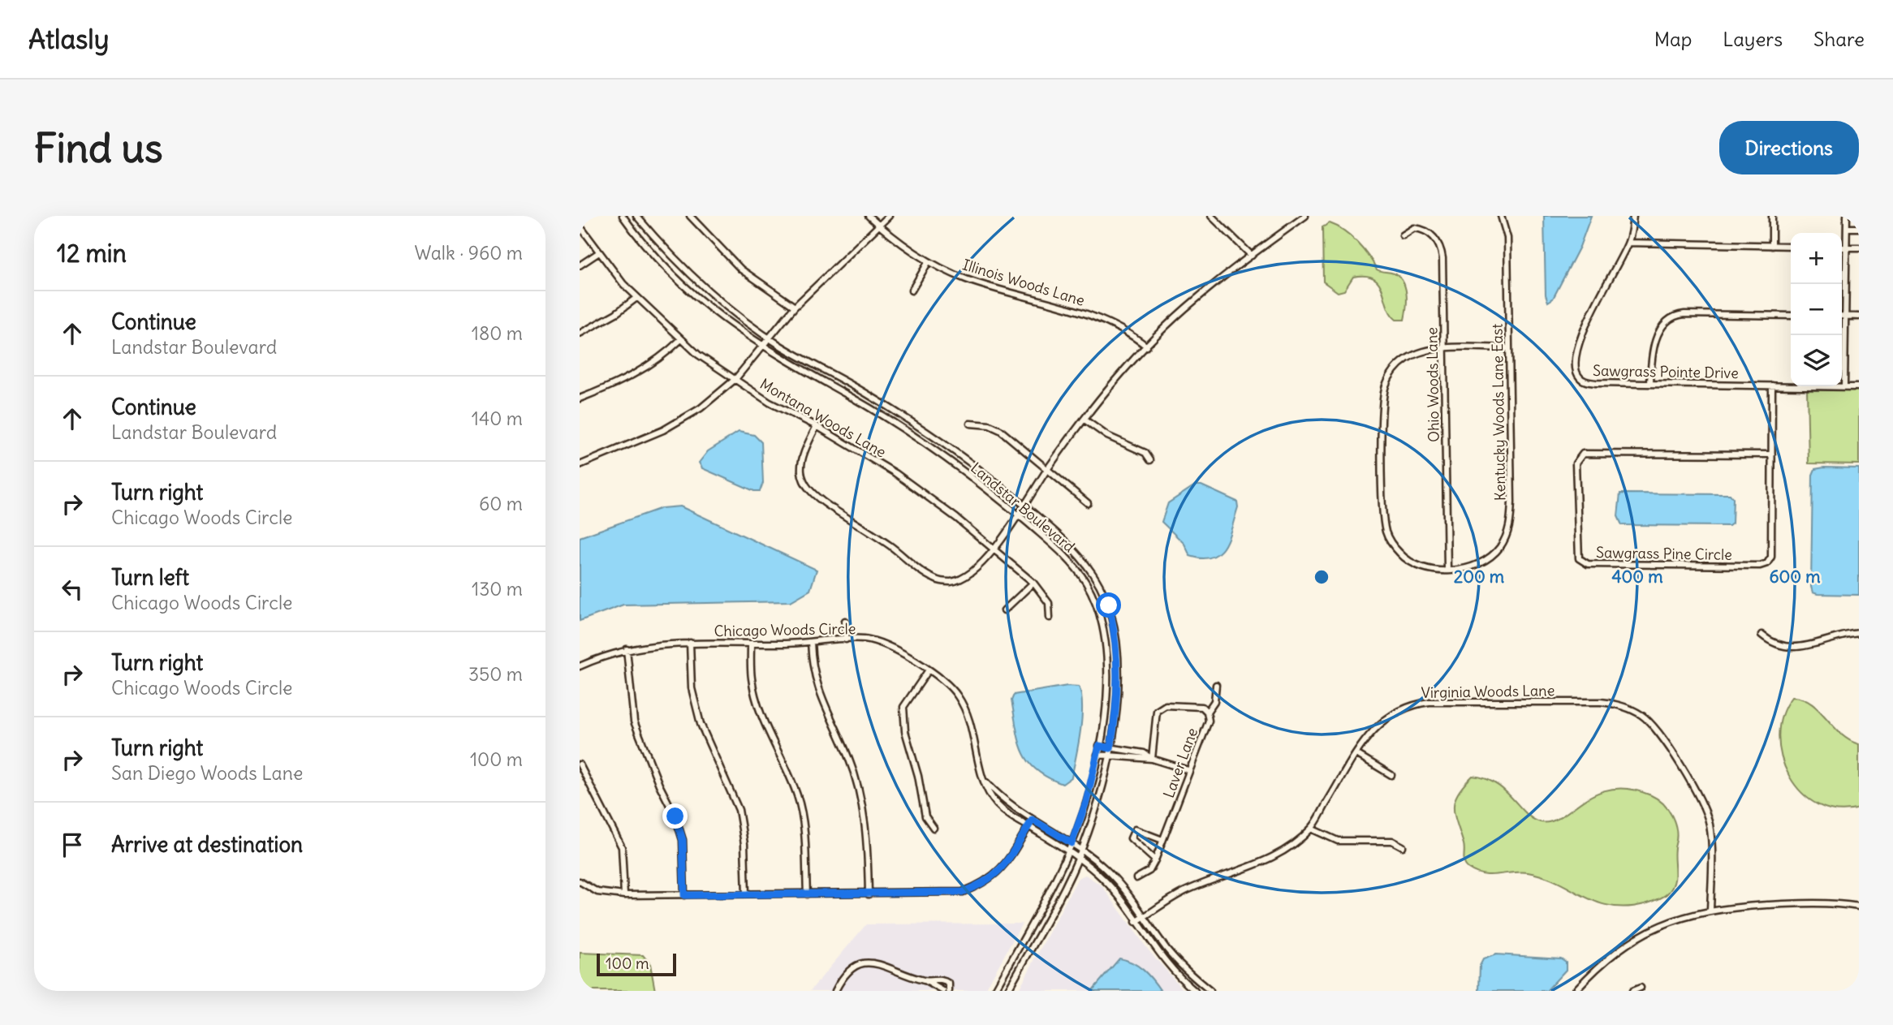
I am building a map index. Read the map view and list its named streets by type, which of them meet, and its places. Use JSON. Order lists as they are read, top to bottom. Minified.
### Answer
{"streets":{"street":["Illinois Woods Lane","Sawgrass Pointe Drive","Ohio Woods Lane","Kentucky Woods Lane East","Montana Woods Lane","Landstar Boulevard","Sawgrass Pine Circle","Chicago Woods Circle","Virginia Woods Lane","Laver Lane"]},"crossings":[["Sawgrass Pointe Drive","Sawgrass Pine Circle"],["Ohio Woods Lane","Kentucky Woods Lane East"],["Landstar Boulevard","Chicago Woods Circle"],["Chicago Woods Circle","Virginia Woods Lane"]],"scale_bar":"100 m","page":{"header":"Atlasly","nav":["Map","Layers","Share"],"buttons":"Directions","title":"Find us","heading":["12 min","Walk · 960 m"],"map_buttons":["+","−"],"list":[["Continue","Landstar Boulevard","180 m"],["Continue","Landstar Boulevard","140 m"],["Turn right","Chicago Woods Circle","60 m"],["Turn left","Chicago Woods Circle","130 m"],["Turn right","Chicago Woods Circle","350 m"],["Turn right","San Diego Woods Lane","100 m"],"Arrive at destination"],"scale":"100 m"},"rings":["200 m","400 m","600 m"]}
